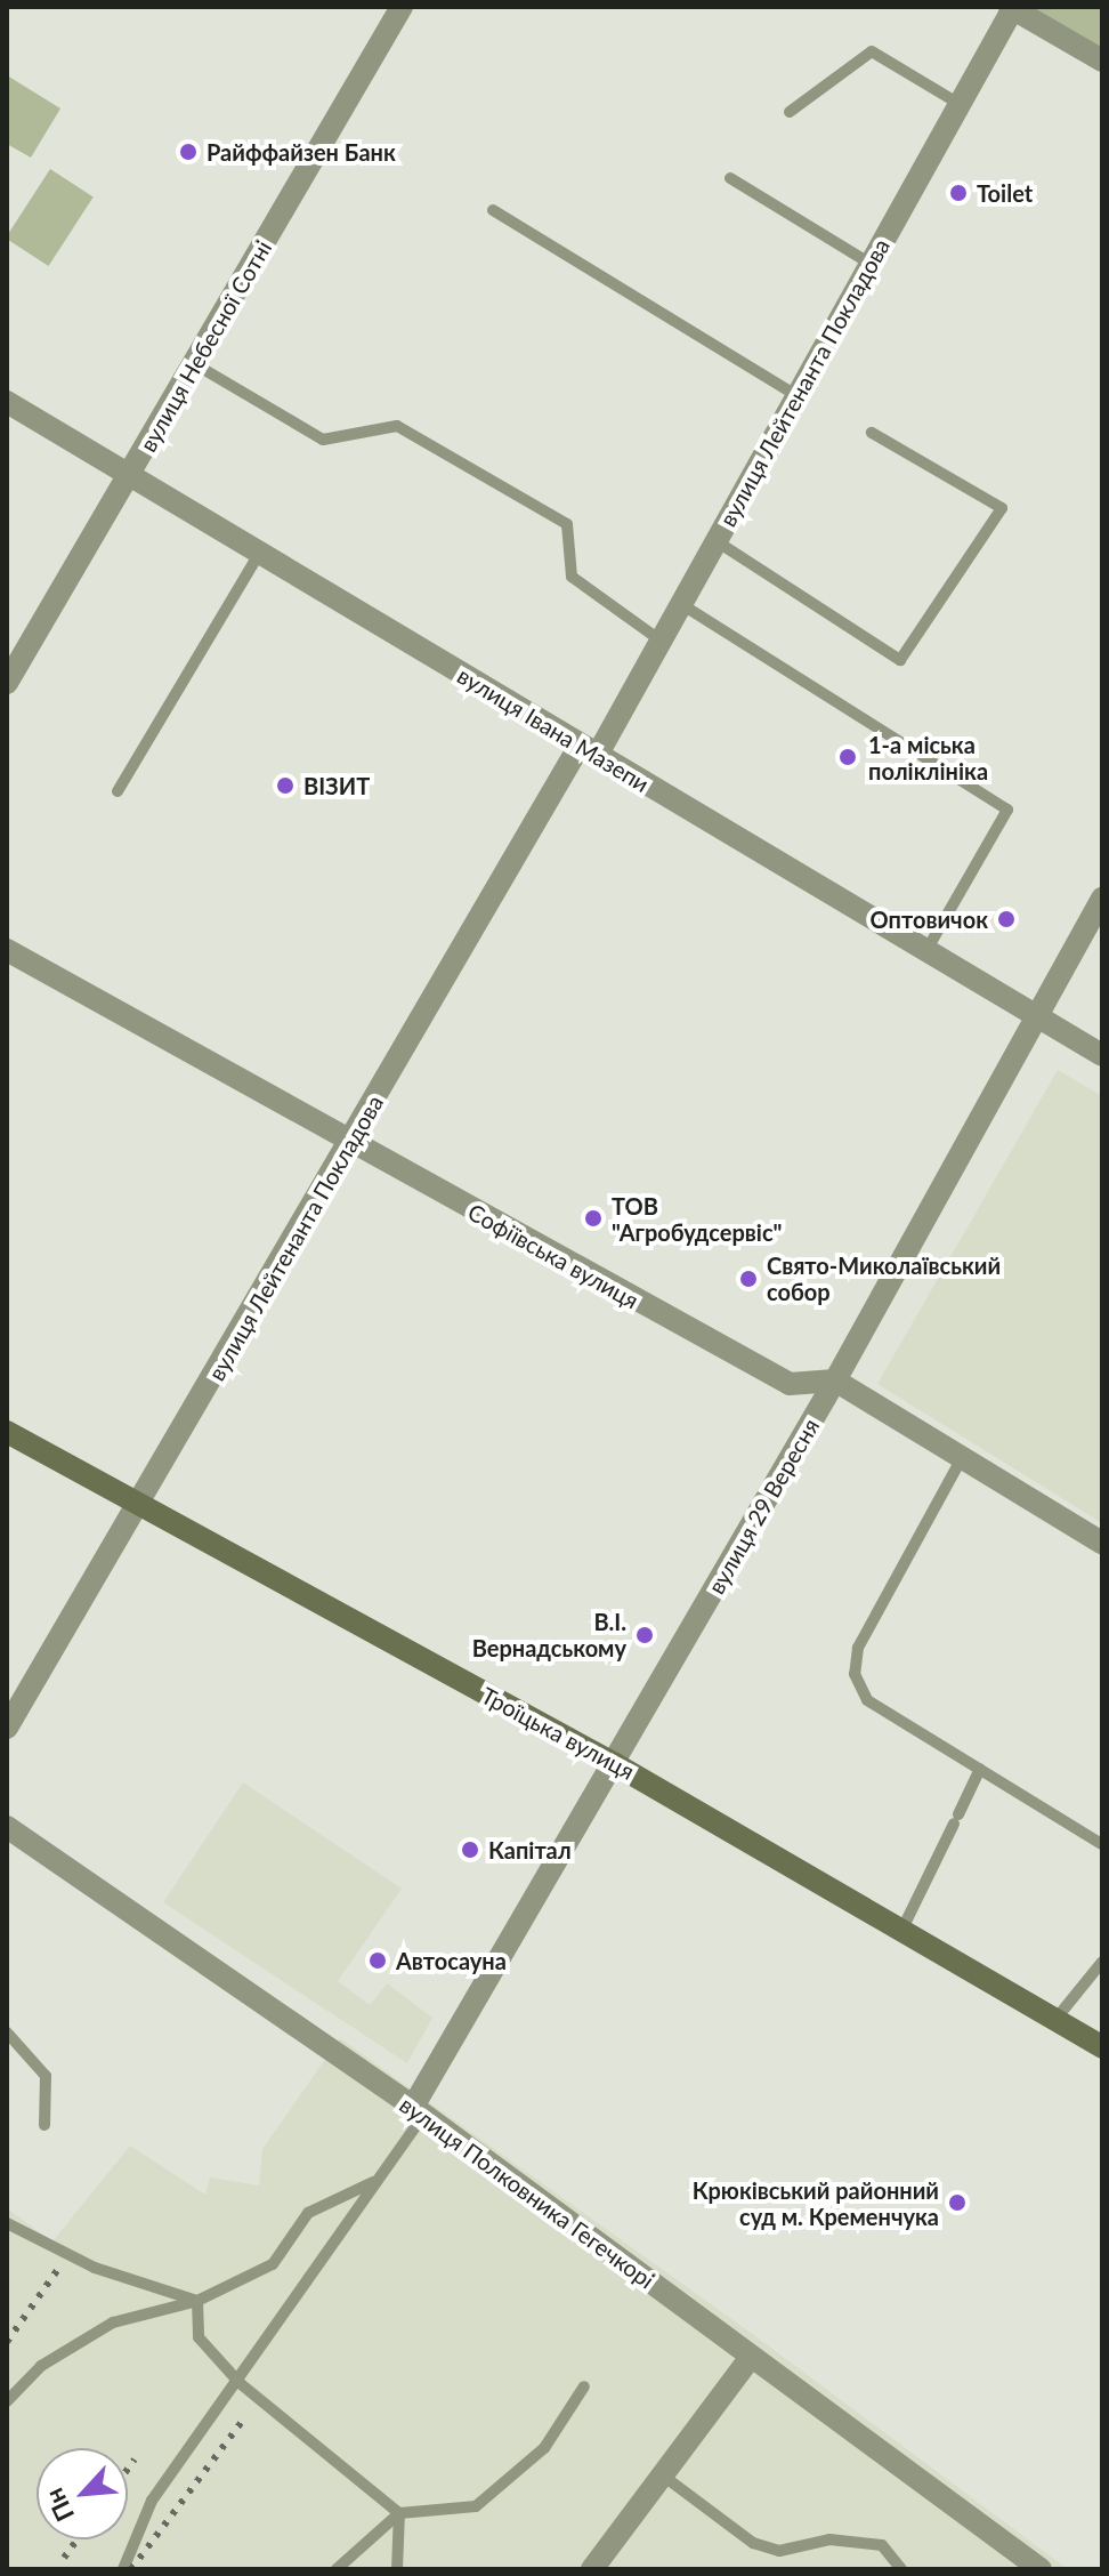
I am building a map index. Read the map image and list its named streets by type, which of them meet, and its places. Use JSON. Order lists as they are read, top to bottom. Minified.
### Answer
{"streets":{"main road":["Троїцька вулиця"],"street":["вулиця Небесної Сотні","вулиця Лейтенанта Покладова","вулиця Івана Мазепи","Софіївська вулиця","вулиця 29 Вересня","вулиця Полковника Гегечкорі"]},"crossings":[["вулиця Небесної Сотні","вулиця Івана Мазепи"],["вулиця Лейтенанта Покладова","вулиця Івана Мазепи"],["вулиця Лейтенанта Покладова","Софіївська вулиця"],["вулиця Лейтенанта Покладова","Троїцька вулиця"],["вулиця Івана Мазепи","вулиця 29 Вересня"],["Софіївська вулиця","вулиця 29 Вересня"],["вулиця 29 Вересня","Троїцька вулиця"],["вулиця 29 Вересня","вулиця Полковника Гегечкорі"]],"places":["Райффайзен Банк","Toilet","1-а міська поліклініка","ВІЗИТ","Оптовичок","ТОВ \"Агробудсервіс\"","Свято-Миколаївський собор","В.І. Вернадському","Капітал","Автосауна","Крюківський районний суд м. Кременчука"],"north":"bottom left"}
